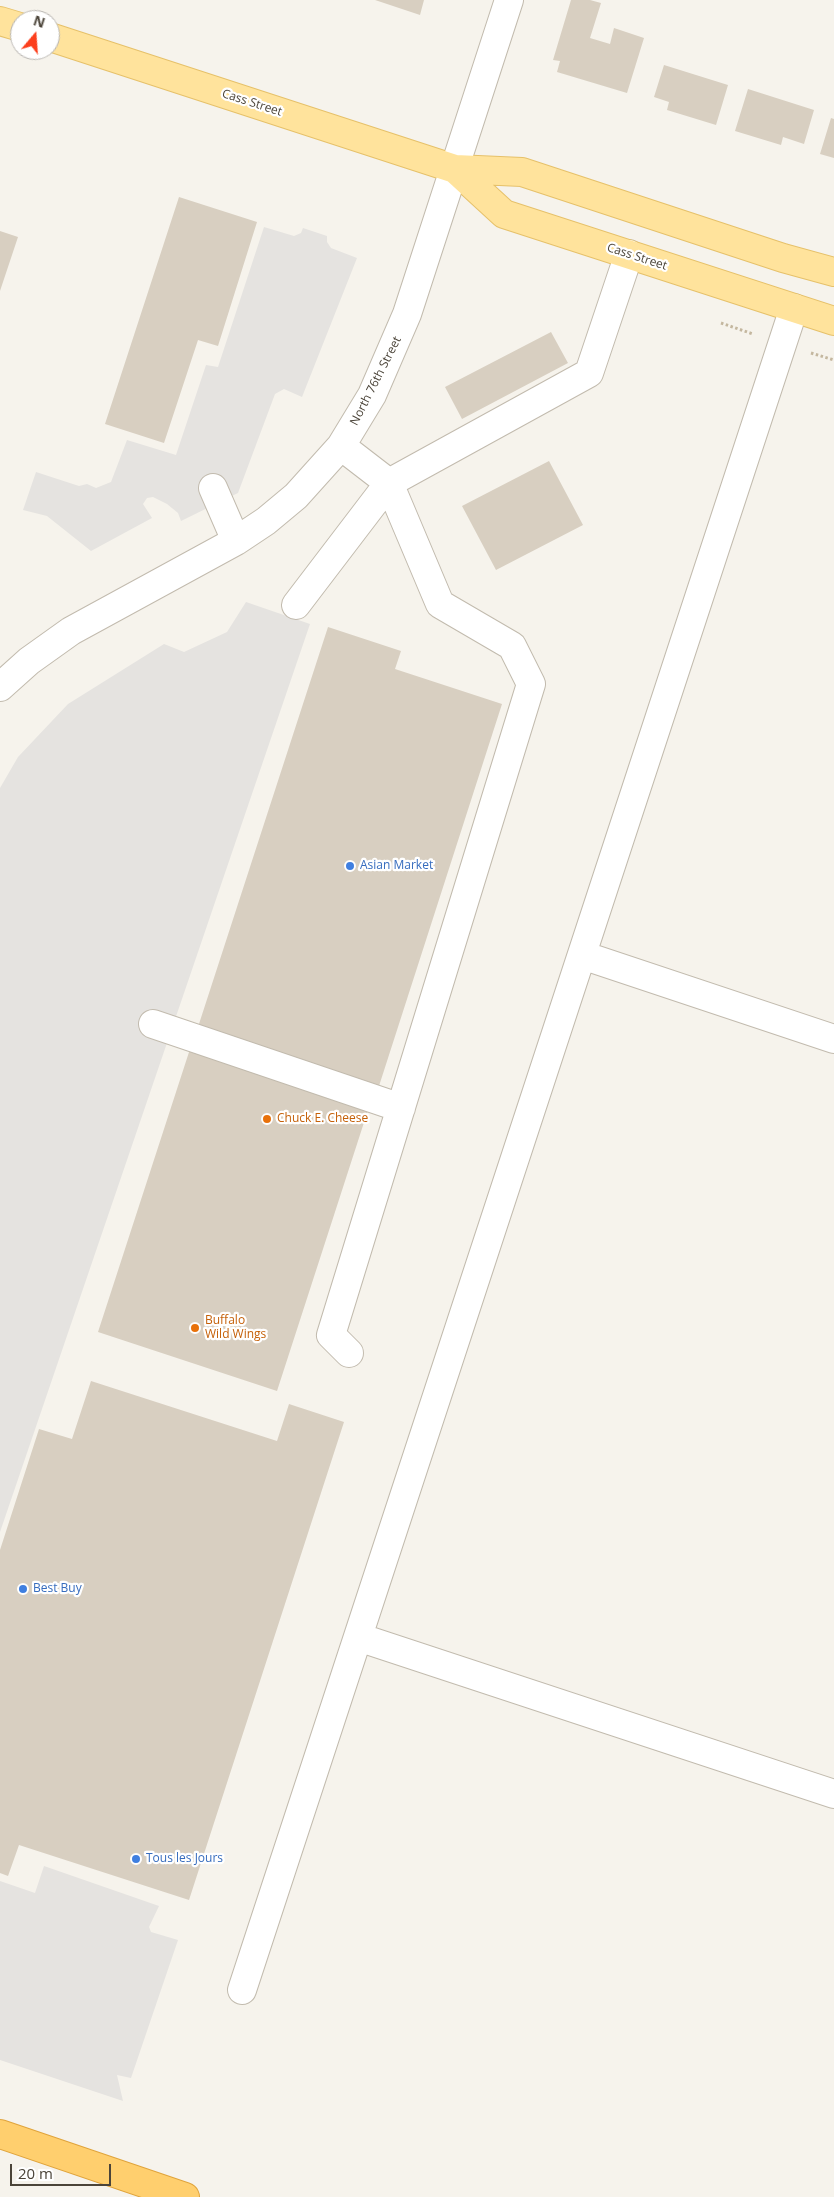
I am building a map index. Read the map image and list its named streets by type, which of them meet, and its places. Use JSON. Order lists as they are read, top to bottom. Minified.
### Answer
{"streets":{"main road":["Cass Street"],"street":["North 76th Street"]},"crossings":[["Cass Street","North 76th Street"]],"places":["Asian Market","Chuck E. Cheese","Buffalo Wild Wings","Best Buy","Tous les Jours"],"scale_bar":"20 m","north":"top"}
